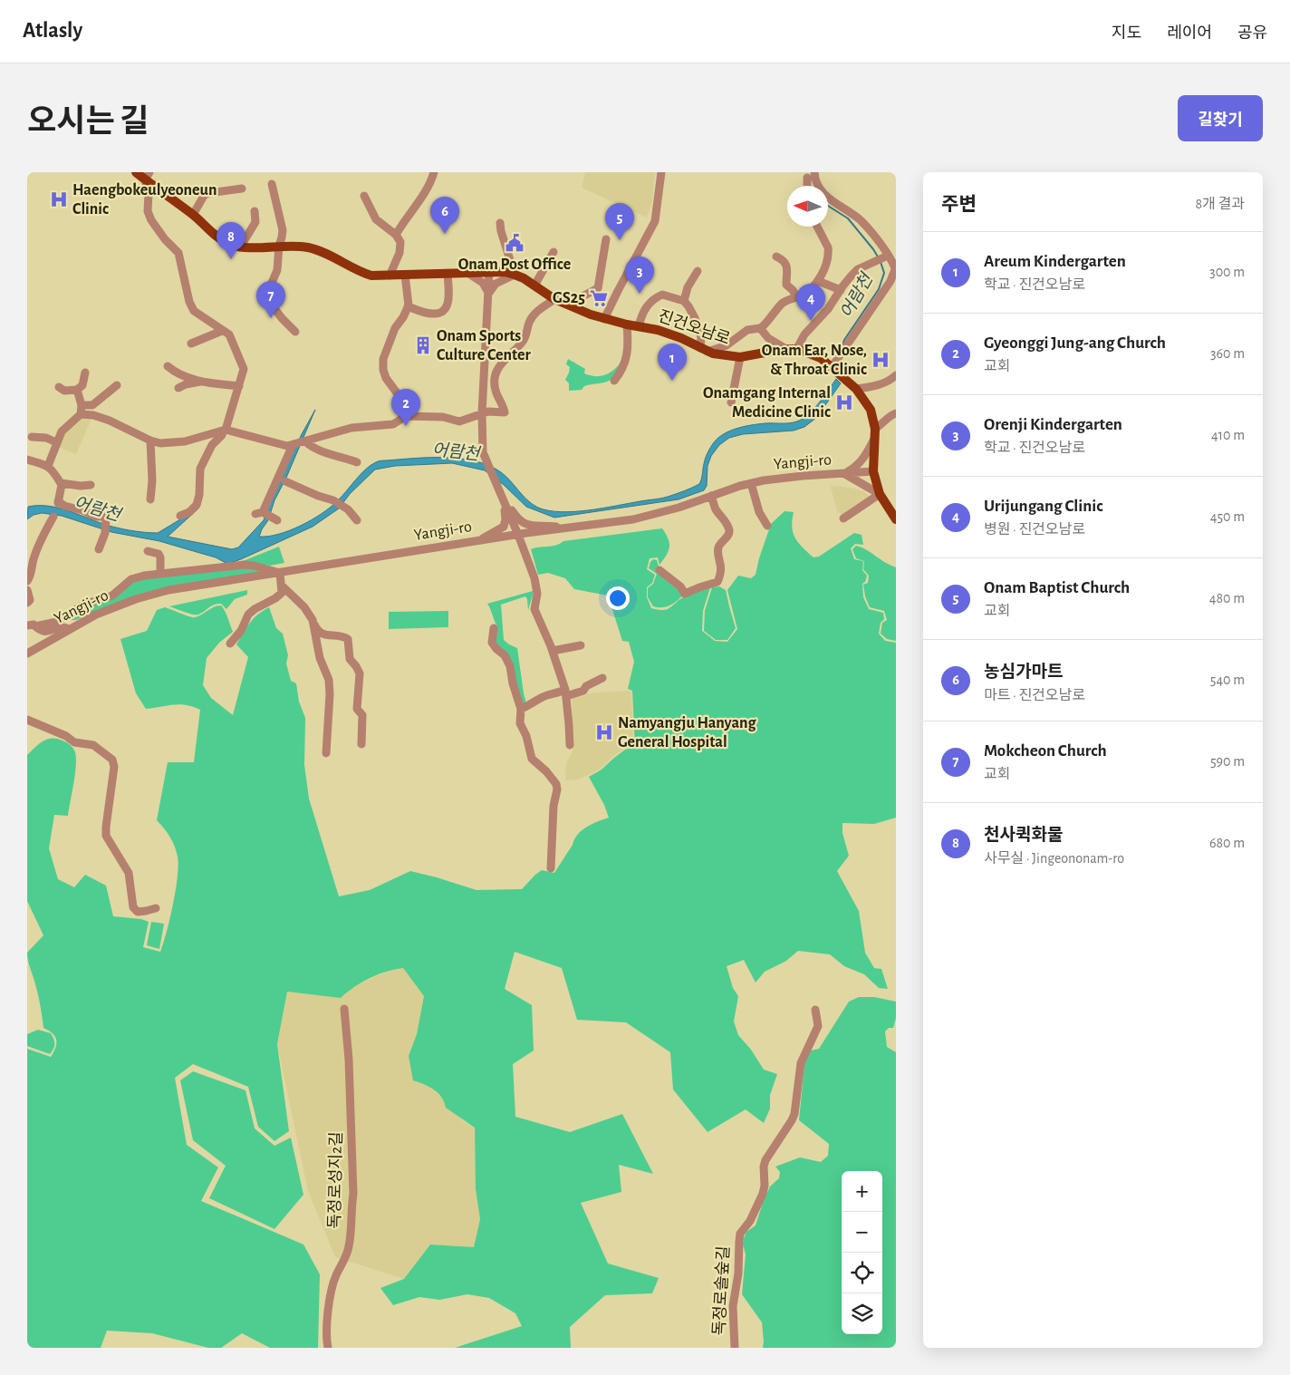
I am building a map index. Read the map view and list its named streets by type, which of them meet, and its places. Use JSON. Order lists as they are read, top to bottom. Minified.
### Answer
{"streets":{"main road":["진건오남로"],"street":["Yangji-ro","독정로성지2길","독정로솔숲길"]},"crossings":[["진건오남로","Yangji-ro"]],"water":["어람천"],"places":{"hospital":["Haengbokeulyeoneun Clinic","Onam Ear, Nose, & Throat Clinic","Onamgang Internal Medicine Clinic","Namyangju Hanyang General Hospital"],"public building":["Onam Post Office"],"supermarket":["GS25"],"building":["Onam Sports Culture Center"]},"north":"left","page":{"header":"Atlasly","nav":["지도","레이어","공유"],"title":"오시는 길","buttons":"길찾기","heading":["주변","8개 결과"],"pins":["6","5","8","3","7","4","1","2"],"list":[{"mark":"1","name":"Areum Kindergarten","note":"학교 · 진건오남로","value":"300 m"},{"mark":"2","name":"Gyeonggi Jung-ang Church","note":"교회","value":"360 m"},{"mark":"3","name":"Orenji Kindergarten","note":"학교 · 진건오남로","value":"410 m"},{"mark":"4","name":"Urijungang Clinic","note":"병원 · 진건오남로","value":"450 m"},{"mark":"5","name":"Onam Baptist Church","note":"교회","value":"480 m"},{"mark":"6","name":"농심가마트","note":"마트 · 진건오남로","value":"540 m"},{"mark":"7","name":"Mokcheon Church","note":"교회","value":"590 m"},{"mark":"8","name":"천사퀵화물","note":"사무실 · Jingeononam-ro","value":"680 m"}],"map_buttons":["+","−"]}}
